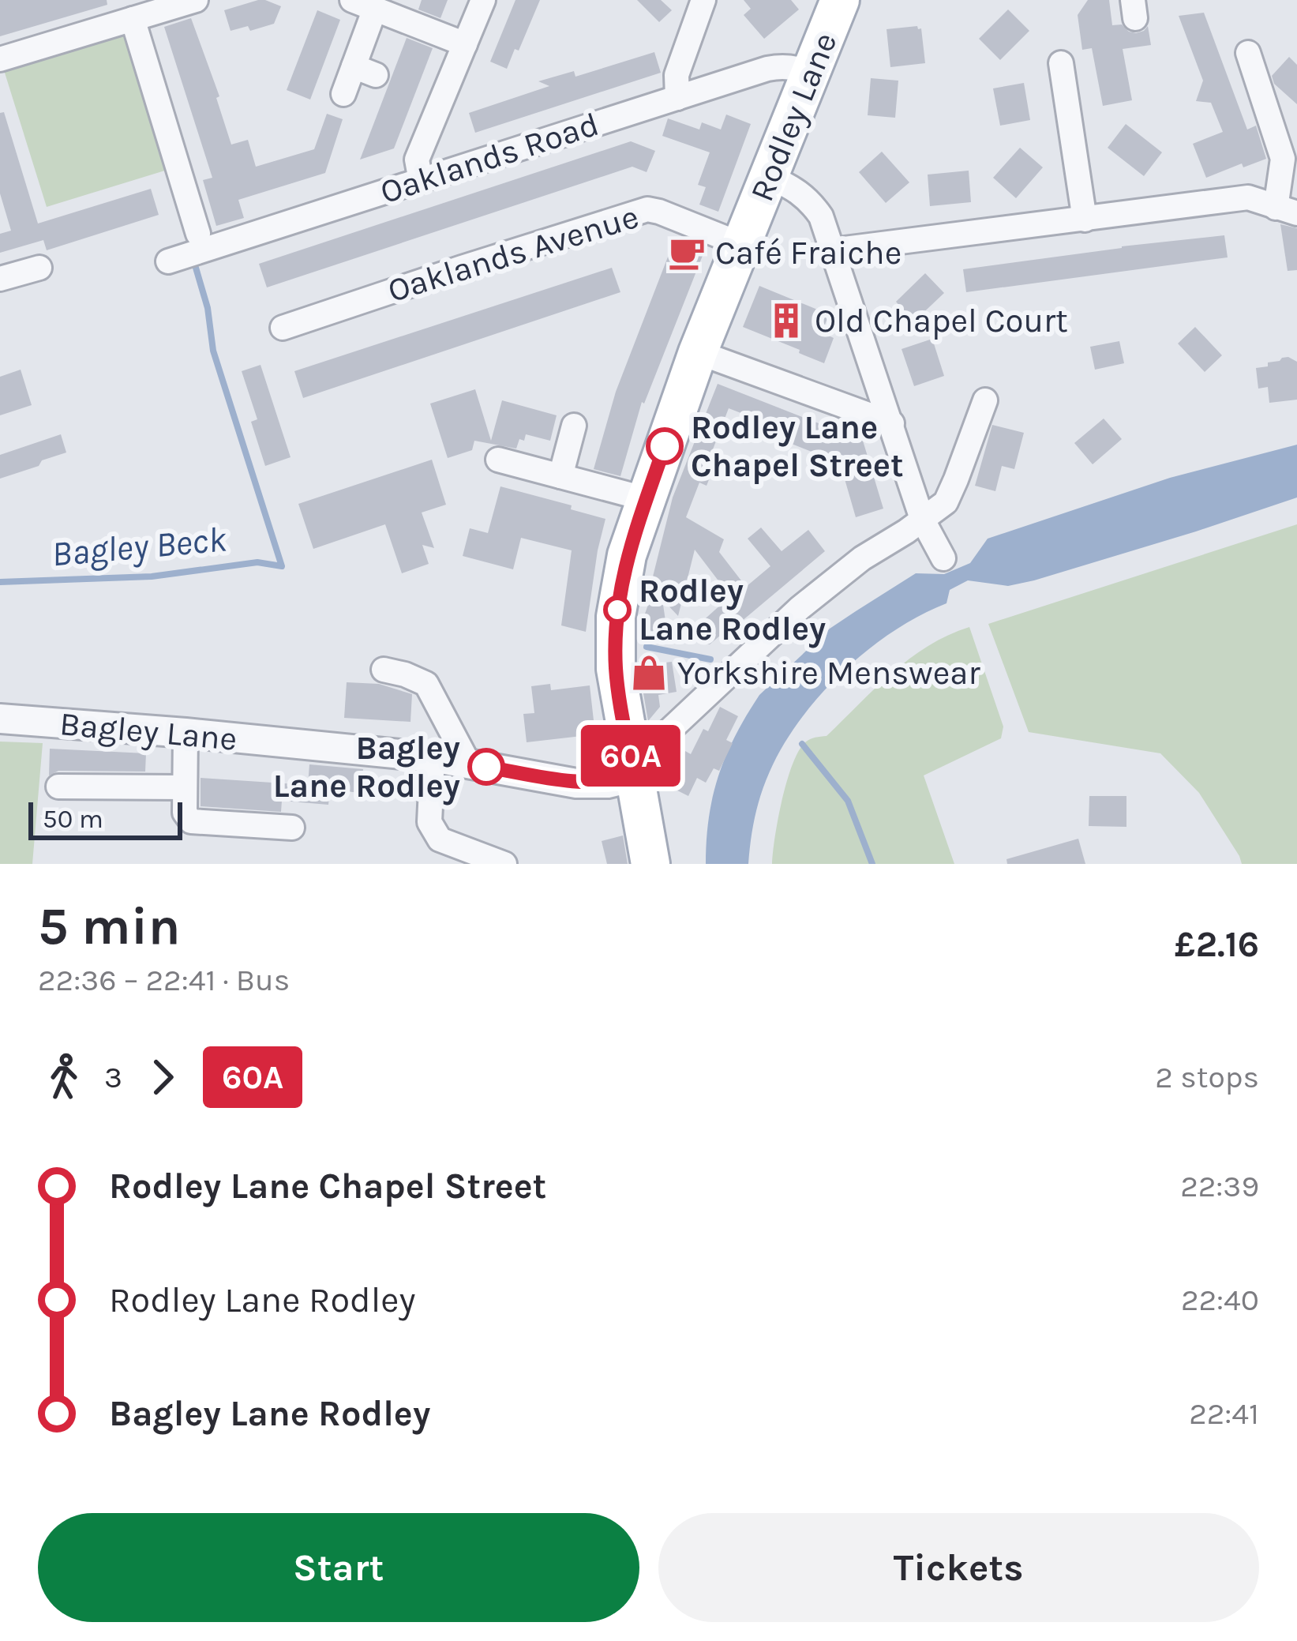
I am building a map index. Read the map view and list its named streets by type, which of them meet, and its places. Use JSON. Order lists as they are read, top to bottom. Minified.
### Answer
{"streets":{"main road":["Rodley Lane"],"street":["Oaklands Road","Oaklands Avenue","Bagley Lane"]},"crossings":[["Rodley Lane","Oaklands Road"],["Rodley Lane","Oaklands Avenue"],["Rodley Lane","Bagley Lane"]],"water":["Bagley Beck"],"places":{"cafe":["Café Fraiche"],"building":["Old Chapel Court"],"other":["Rodley Lane Chapel Street","Rodley Lane Rodley","Bagley Lane Rodley"],"shop":["Yorkshire Menswear"]},"lines":["bus line 60A"],"scale_bar":"50 m","page":{"on_map":"60A","scale":"50 m","heading":["5 min","22:36 – 22:41 · Bus","£2.16"],"legs":["3","60A","2 stops"],"list":[{"name":"Rodley Lane Chapel Street","value":"22:39"},{"name":"Rodley Lane Rodley","value":"22:40"},{"name":"Bagley Lane Rodley","value":"22:41"}],"buttons":["Start","Tickets"]}}
